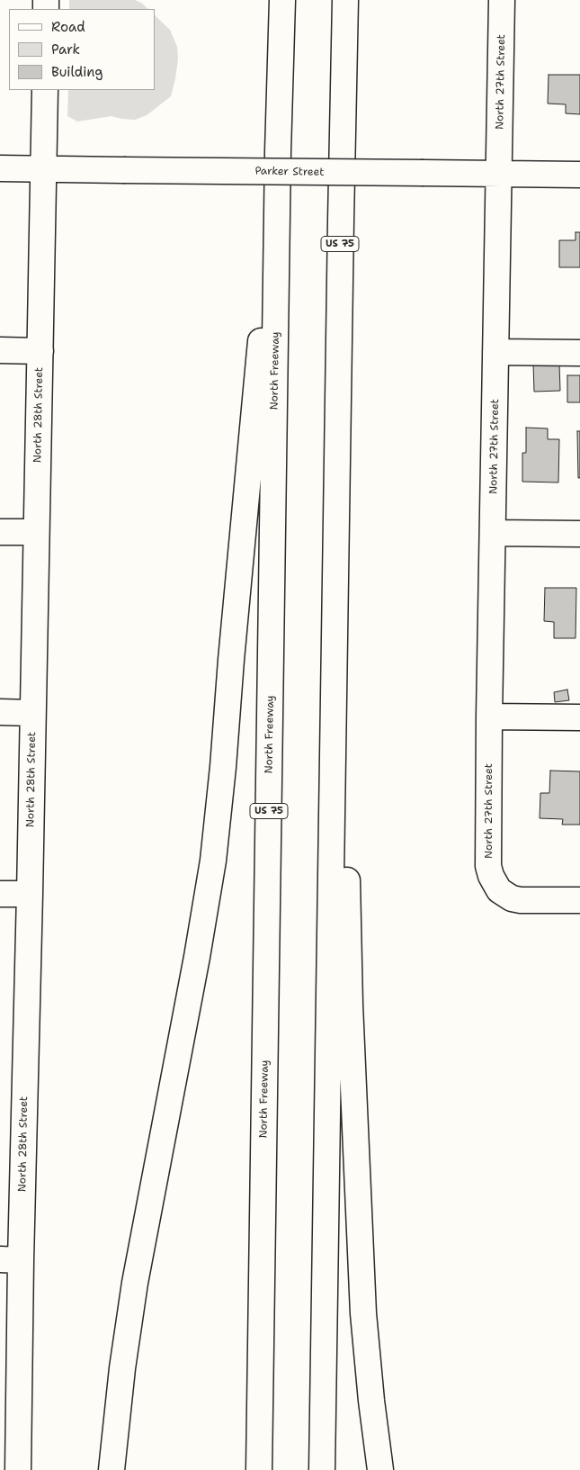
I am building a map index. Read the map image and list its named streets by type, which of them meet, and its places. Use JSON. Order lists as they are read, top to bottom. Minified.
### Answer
{"streets":{"main road":["North 27th Street","Parker Street","US 75","North Freeway","North 28th Street"]},"crossings":[["North 27th Street","Parker Street"],["Parker Street","North 28th Street"]],"legend":["Road","Park","Building"]}
